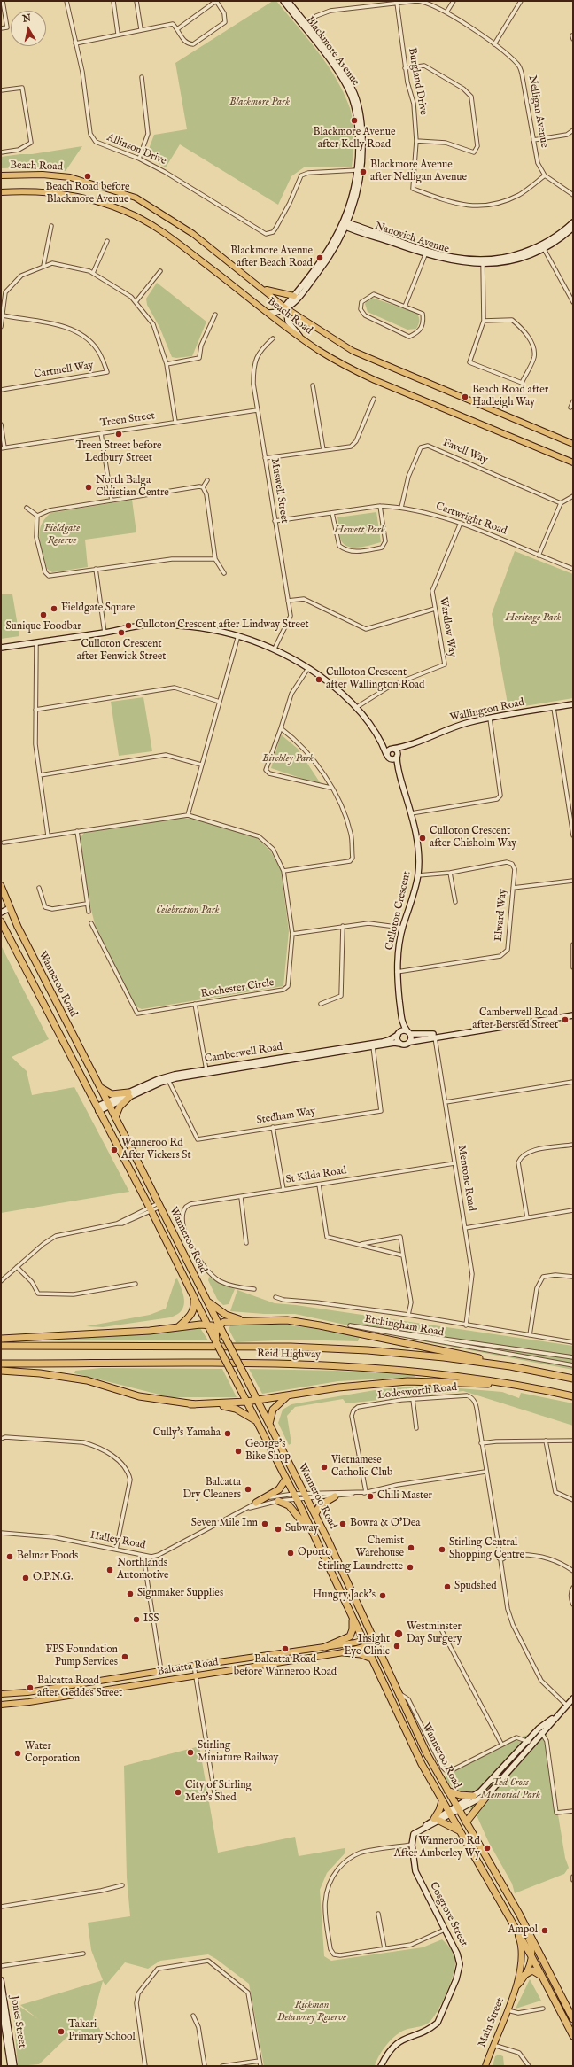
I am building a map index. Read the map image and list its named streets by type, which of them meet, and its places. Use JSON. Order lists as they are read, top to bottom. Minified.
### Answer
{"streets":{"highway":["Wanneroo Road","Reid Highway"],"main road":["Beach Road","Balcatta Road","Main Street"],"street":["Blackmore Avenue","Burgland Drive","Nelligan Avenue","Allinson Drive","Nanovich Avenue","Cartmell Way","Treen Street","Favell Way","Muswell Street","Cartwright Road","Wardlow Way","Wallington Road","Culloton Crescent","Elward Way","Rochester Circle","Camberwell Road","Stedham Way","St Kilda Road","Mentone Road","Etchingham Road","Lodesworth Road","Halley Road","Cosgrove Street","Jones Street"]},"crossings":[["Blackmore Avenue","Nelligan Avenue"],["Blackmore Avenue","Allinson Drive"],["Blackmore Avenue","Beach Road"],["Blackmore Avenue","Nanovich Avenue"],["Burgland Drive","Nelligan Avenue"],["Treen Street","Muswell Street"],["Favell Way","Cartwright Road"],["Muswell Street","Cartwright Road"],["Muswell Street","Culloton Crescent"],["Cartwright Road","Wardlow Way"],["Wardlow Way","Culloton Crescent"],["Wallington Road","Culloton Crescent"],["Culloton Crescent","Elward Way"],["Culloton Crescent","Camberwell Road"],["Wanneroo Road","Camberwell Road"],["Wanneroo Road","Halley Road"],["Wanneroo Road","Balcatta Road"],["Wanneroo Road","Main Street"],["Camberwell Road","Stedham Way"],["St Kilda Road","Mentone Road"],["Mentone Road","Etchingham Road"]],"parks":["Blackmore Park","Fieldgate Reserve","Hewett Park","Heritage Park","Birchley Park","Celebration Park","Ted Cross Memorial Park","Rickman Delawney Reserve"],"places":["Blackmore Avenue after Kelly Road","Blackmore Avenue after Nelligan Avenue","Beach Road before Blackmore Avenue","Blackmore Avenue after Beach Road","Beach Road after Hadleigh Way","Treen Street before Ledbury Street","North Balga Christian Centre","Fieldgate Square","Sunique Foodbar","Culloton Crescent after Lindway Street","Culloton Crescent after Fenwick Street","Culloton Crescent after Wallington Road","Culloton Crescent after Chisholm Way","Camberwell Road after Bersted Street","Wanneroo Rd After Vickers St","Cully's Yamaha","George's Bike Shop","Vietnamese Catholic Club","Balcatta Dry Cleaners","Chili Master","Seven Mile Inn","Bowra & O'Dea","Subway","Chemist Warehouse","Stirling Central Shopping Centre","Oporto","Belmar Foods","Stirling Laundrette","Northlands Automotive","O.P.N.G.","Spudshed","Signmaker Supplies","Hungry Jack's","ISS","Westminster Day Surgery","Insight Eye Clinic","Balcatta Road before Wanneroo Road","FPS Foundation Pump Services","Balcatta Road after Geddes Street","Stirling Miniature Railway","Water Corporation","City of Stirling Men's Shed","Wanneroo Rd After Amberley Wy","Ampol","Takari Primary School"],"north":"top"}
